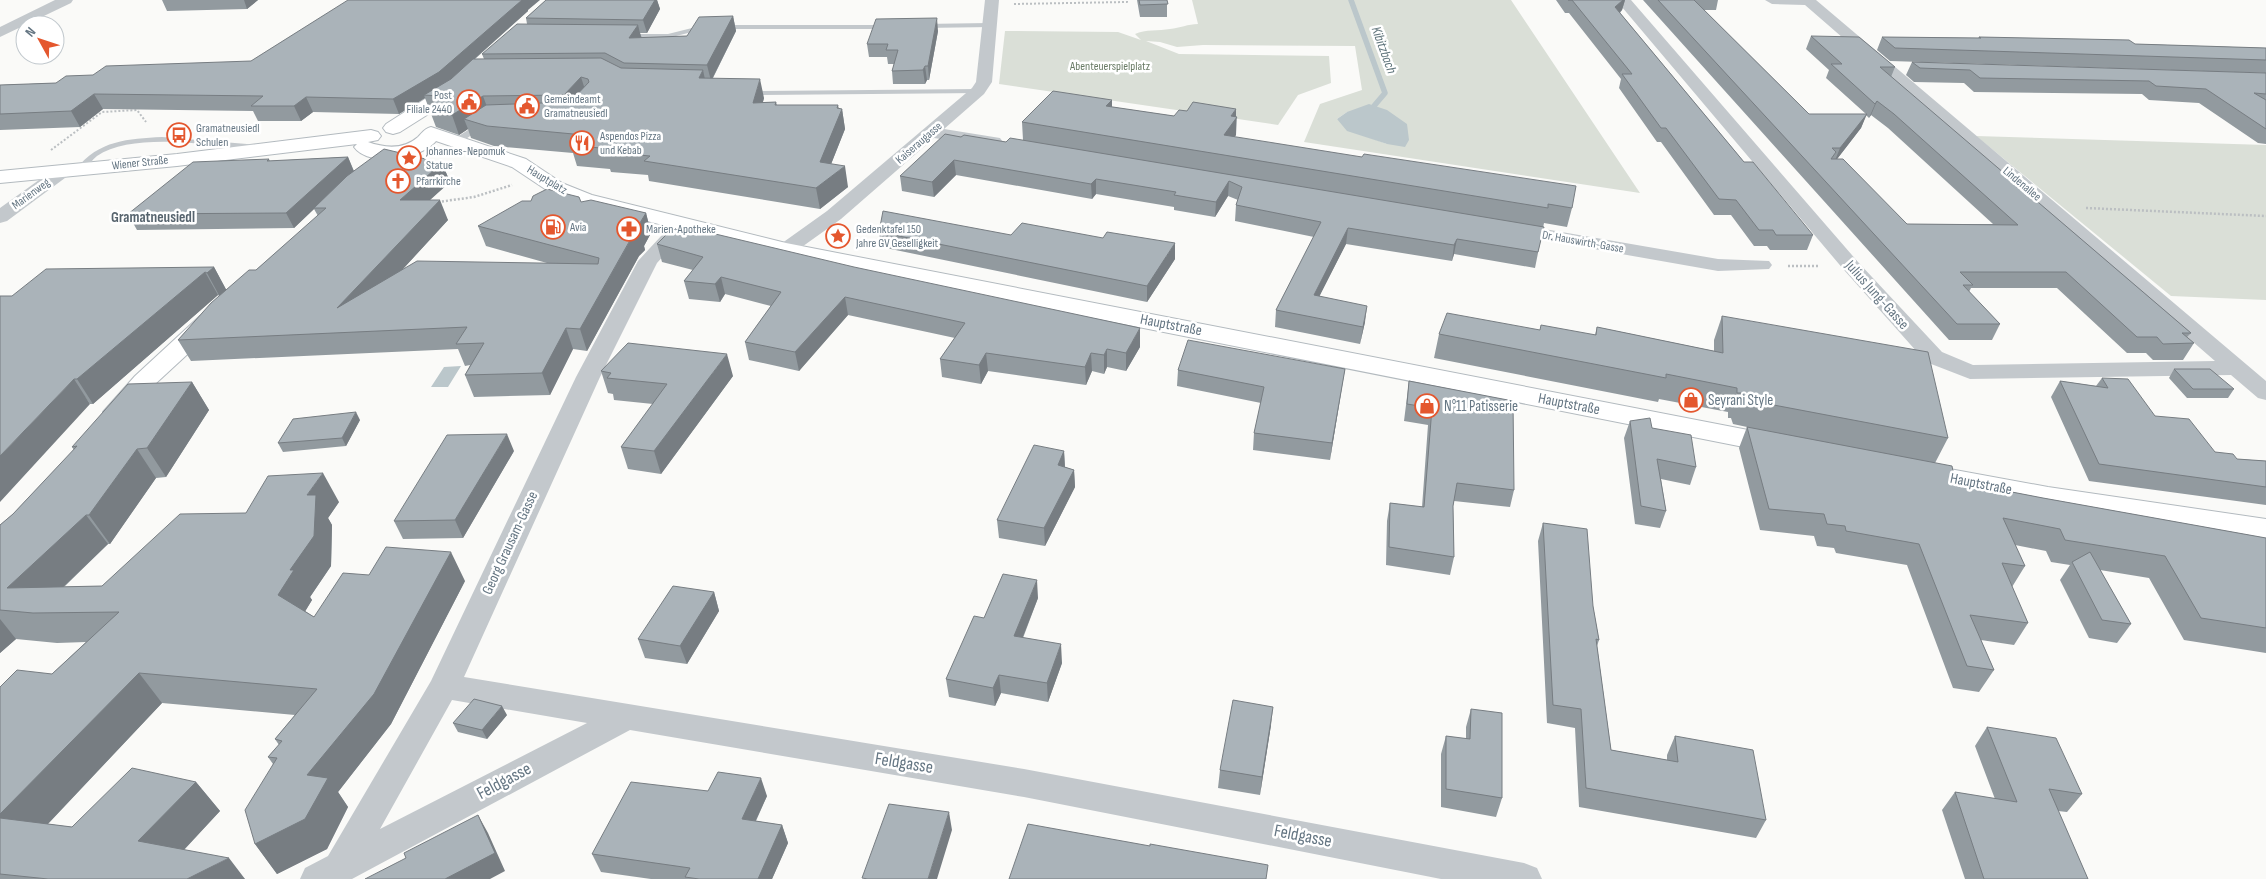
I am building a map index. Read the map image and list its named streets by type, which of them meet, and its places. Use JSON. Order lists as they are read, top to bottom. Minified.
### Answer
{"streets":{"main road":["Wiener Straße","Hauptplatz","Hauptstraße"],"street":["Kaiseraugasse","Lindenallee","Marienweg","Dr. Hauswirth-Gasse","Julius Jung-Gasse","Georg Grausam-Gasse","Feldgasse"]},"crossings":[["Kaiseraugasse","Hauptplatz"],["Kaiseraugasse","Hauptstraße"],["Wiener Straße","Marienweg"],["Hauptplatz","Hauptstraße"],["Hauptplatz","Georg Grausam-Gasse"],["Lindenallee","Julius Jung-Gasse"],["Georg Grausam-Gasse","Feldgasse"]],"districts":["Gramatneusiedl"],"water":["Kibitzbach"],"parks":["Abenteuerspielplatz"],"places":{"public building":["Post Filiale 2440","Gemeindeamt Gramatneusiedl"],"bus stop":["Gramatneusiedl Schulen"],"restaurant":["Aspendos Pizza und Kebab"],"place":["Johannes-Nepomuk Statue","Gedenktafel 150 Jahre GV Geselligkeit"],"church":["Pfarrkirche"],"fuel station":["Avia"],"pharmacy":["Marien-Apotheke"],"shop":["Seyrani Style","N°11 Patisserie"]},"north":"top left"}
